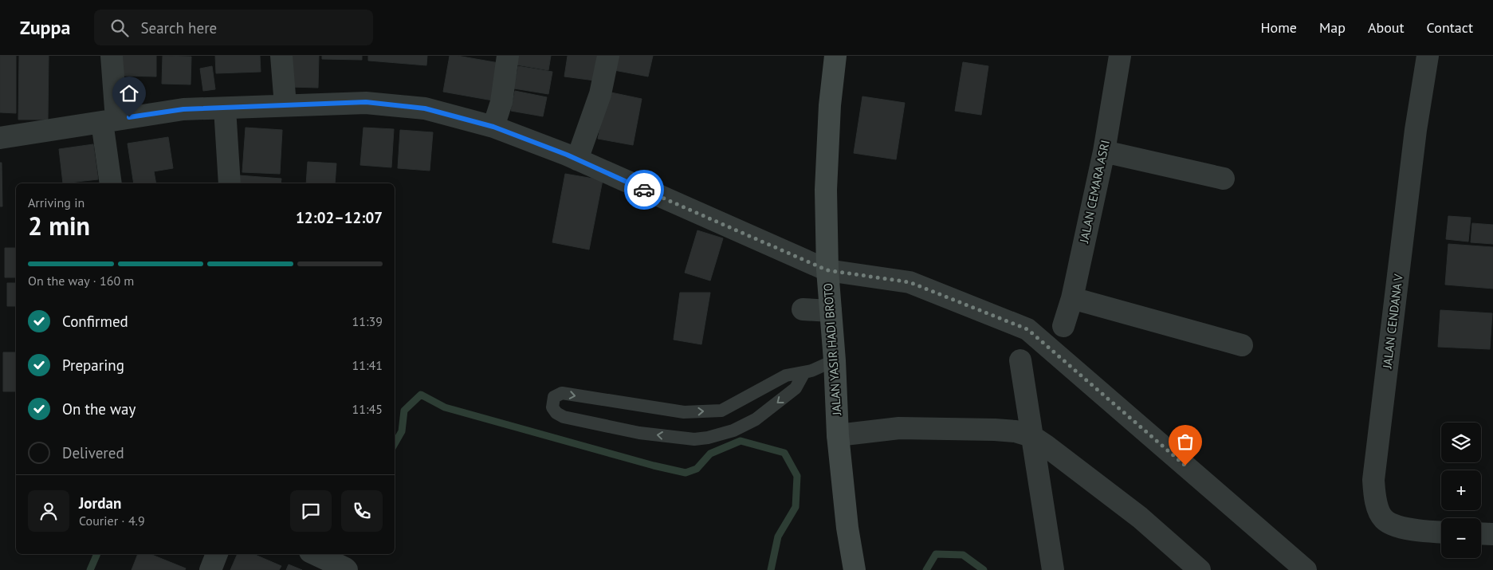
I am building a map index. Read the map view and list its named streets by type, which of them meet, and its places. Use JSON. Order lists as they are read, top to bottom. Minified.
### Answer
{"streets":{"street":["JALAN CEMARA ASRI","JALAN CENDANA V","JALAN YASIR HADI BROTO"]},"page":{"header":"Zuppa","search":"Search here","nav":["Home","Map","About","Contact"],"heading":["2 min","Arriving in","12:02–12:07"],"panel":["Jordan","Courier · 4.9"],"bar":"On the way · 160 m","list":[["Confirmed","11:39"],["Preparing","11:41"],["On the way","11:45"],"Delivered"],"map_buttons":["+","−"]}}
